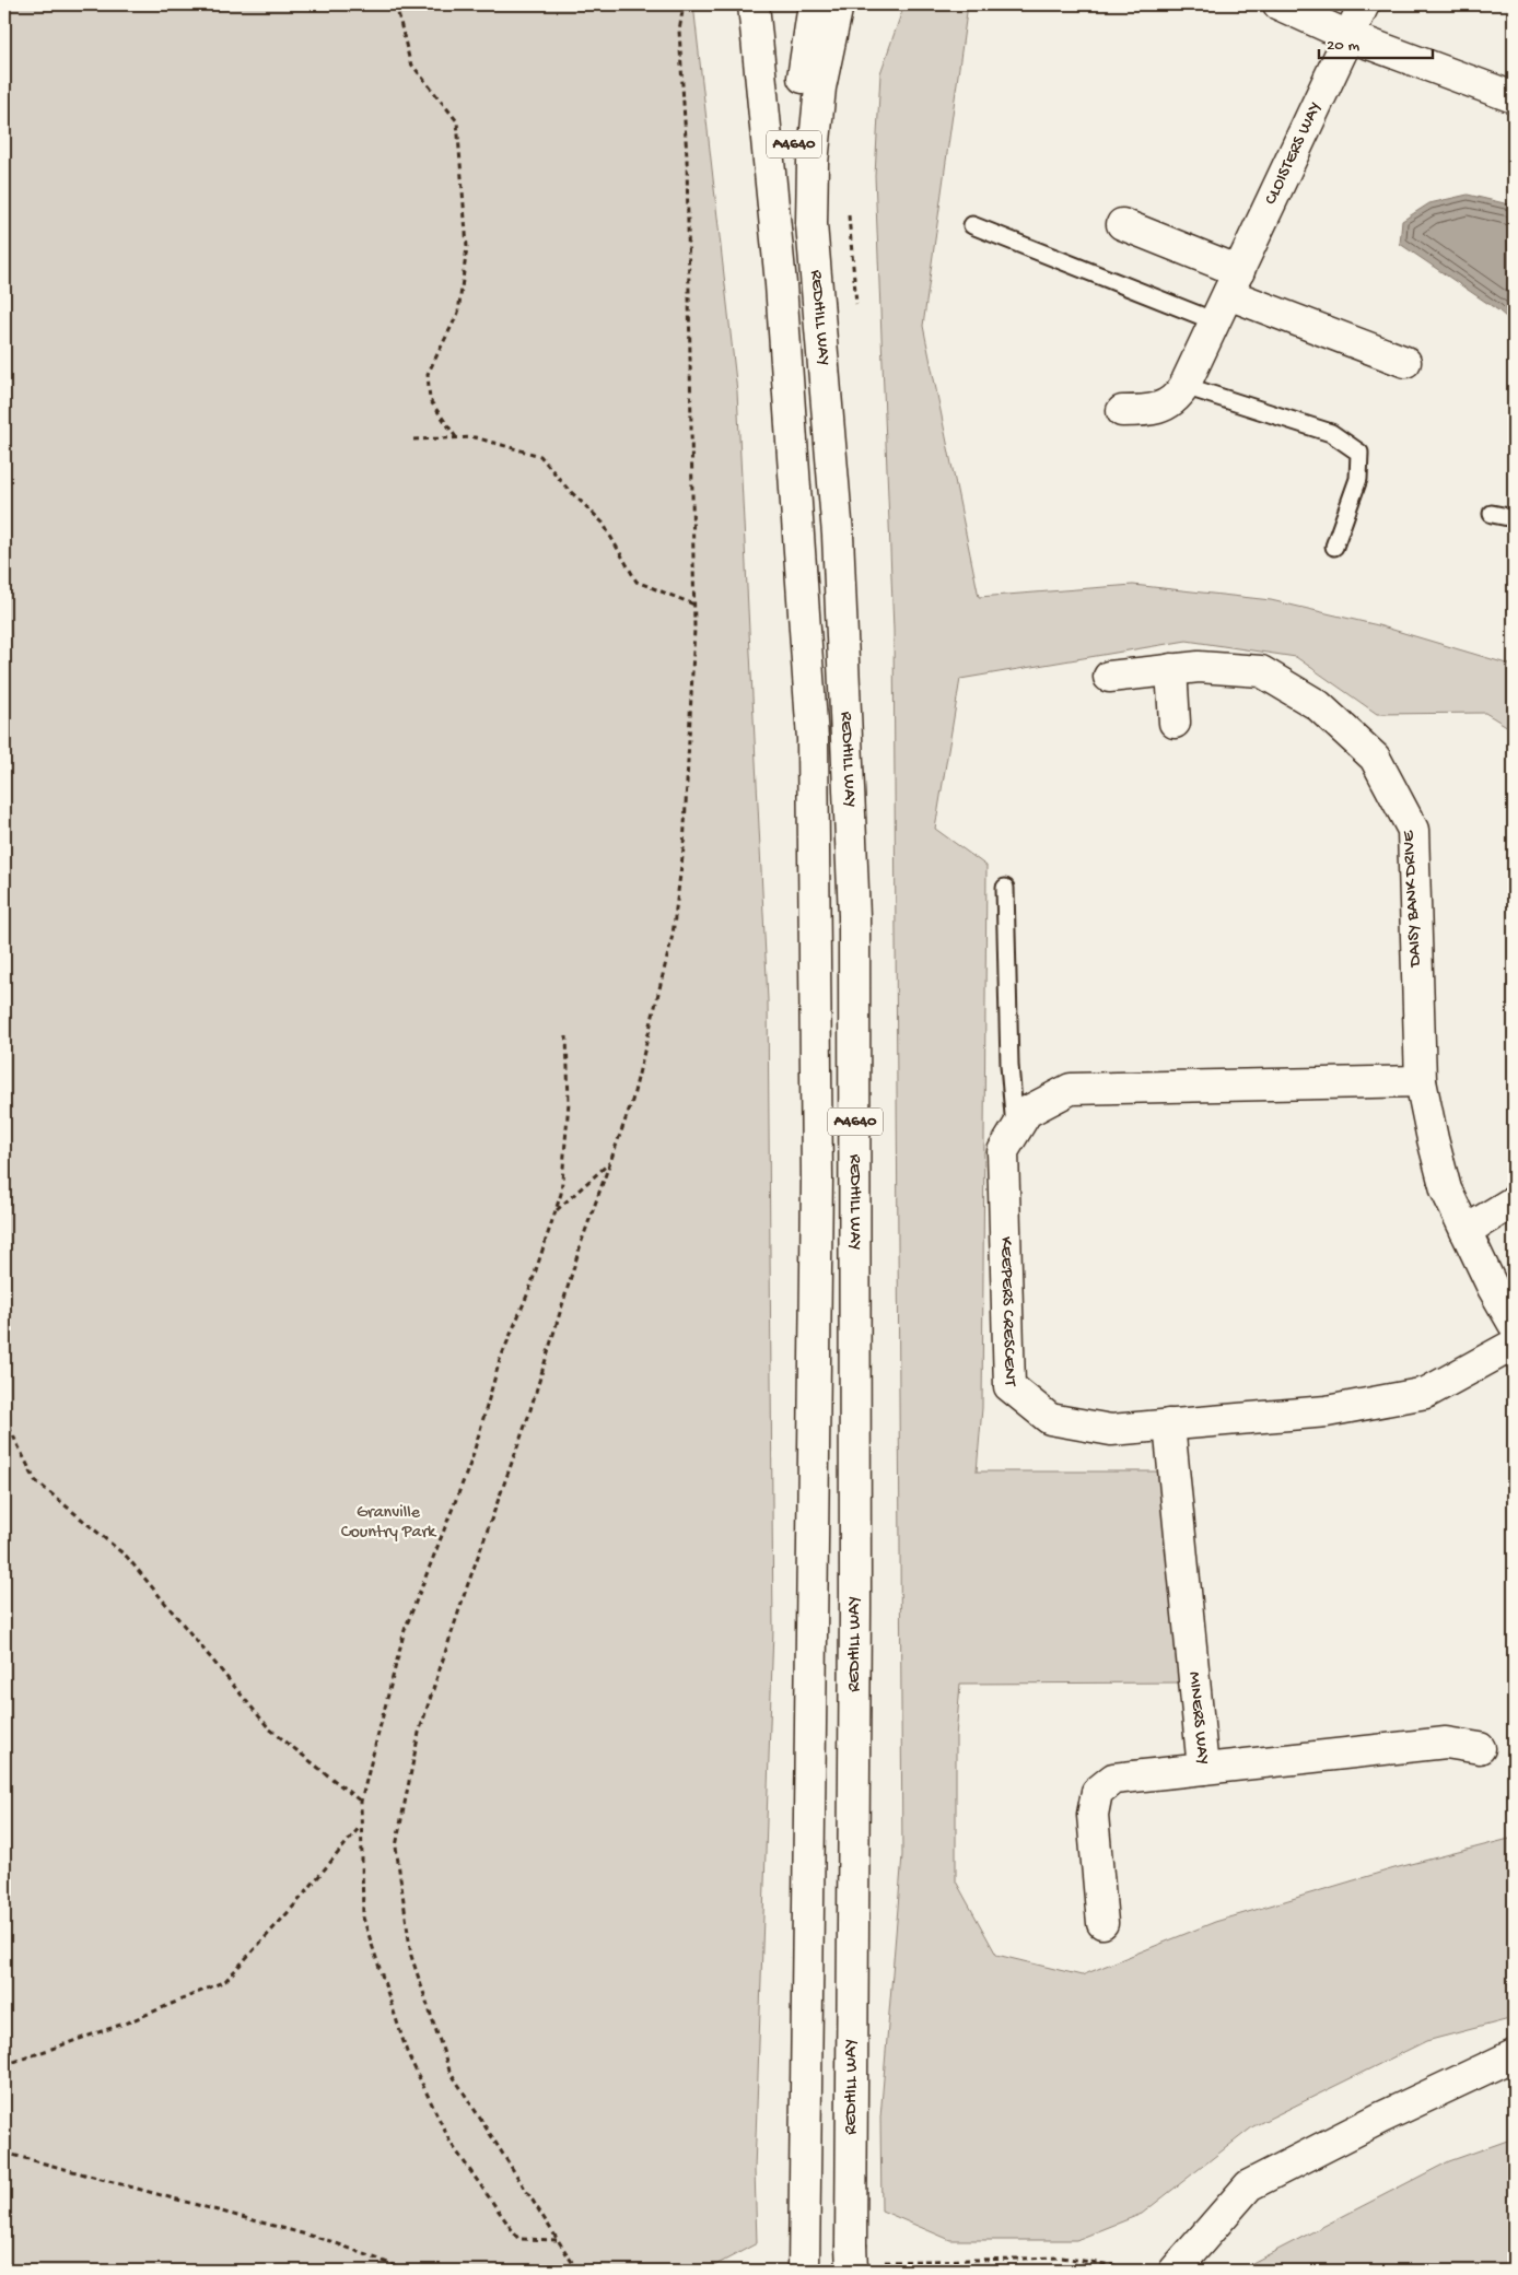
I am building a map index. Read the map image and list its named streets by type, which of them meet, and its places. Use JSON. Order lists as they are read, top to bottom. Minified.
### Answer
{"streets":{"main road":["A4640","CLOISTERS WAY","REDHILL WAY","DAISY BANK DRIVE","KEEPERS CRESCENT","MINERS WAY"]},"crossings":[["A4640","REDHILL WAY"],["DAISY BANK DRIVE","KEEPERS CRESCENT"],["KEEPERS CRESCENT","MINERS WAY"]],"parks":["Granville Country Park"],"scale_bar":"20 m"}
